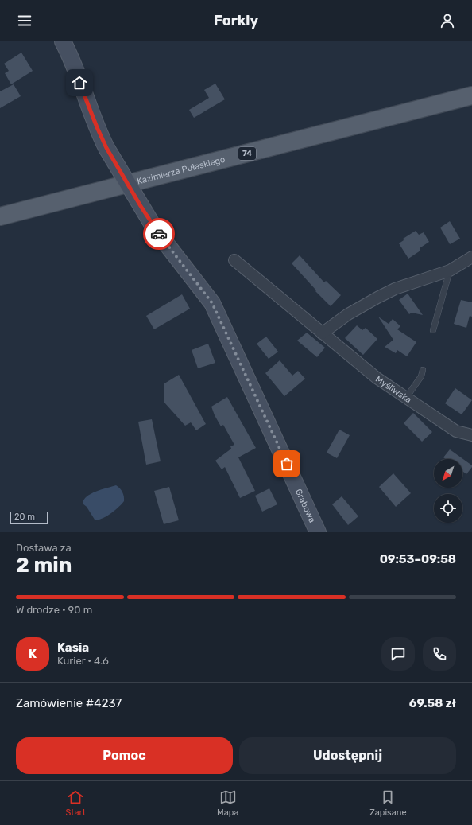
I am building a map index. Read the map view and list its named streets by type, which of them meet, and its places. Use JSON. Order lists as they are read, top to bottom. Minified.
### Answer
{"streets":{"main road":["74","Kazimierza Pułaskiego"],"street":["Myśliwska","Grabowa"]},"scale_bar":"20 m","north":"bottom left","page":{"header":"Forkly","scale":"20 m","heading":["2 min","Dostawa za","09:53–09:58"],"panel":["Kasia","Kurier · 4.6","Zamówienie #4237","69.58 zł"],"bar":"W drodze · 90 m","round":"K","buttons":["Pomoc","Udostępnij"],"tabs":["Start","Mapa","Zapisane"]}}
